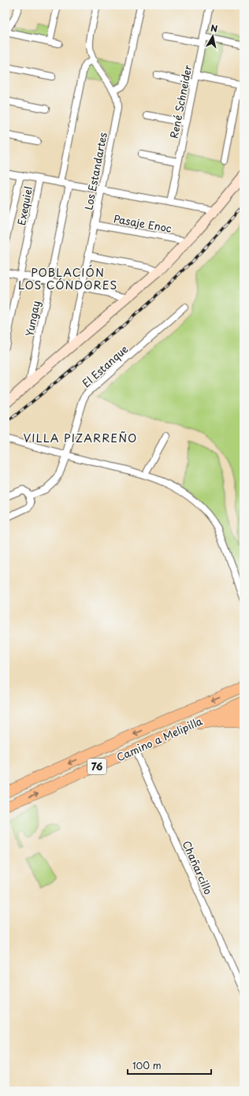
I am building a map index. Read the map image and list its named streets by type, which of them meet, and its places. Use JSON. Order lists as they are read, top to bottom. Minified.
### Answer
{"streets":{"main road":["Camino a Melipilla","76"],"street":["René Schneider","Los Estandartes","Exequiel","Pasaje Enoc","Yungay","El Estanque","Chañarcillo"]},"crossings":[["Los Estandartes","Pasaje Enoc"],["Camino a Melipilla","Chañarcillo"]],"districts":["POBLACIÓN LOS CÓNDORES","VILLA PIZARREÑO"],"scale_bar":"100 m","north":"top"}
